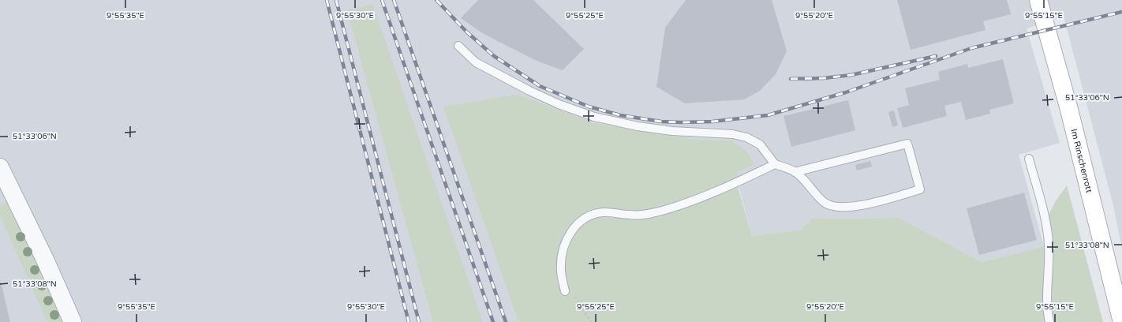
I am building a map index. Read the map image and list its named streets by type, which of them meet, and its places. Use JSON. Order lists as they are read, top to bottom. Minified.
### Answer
{"streets":{"main road":["Im Rinschenrott"]},"coordinates":["9°55'35\"E","9°55'30\"E","9°55'25\"E","9°55'20\"E","9°55'15\"E","51°33'06\"N","51°33'08\"N"]}
